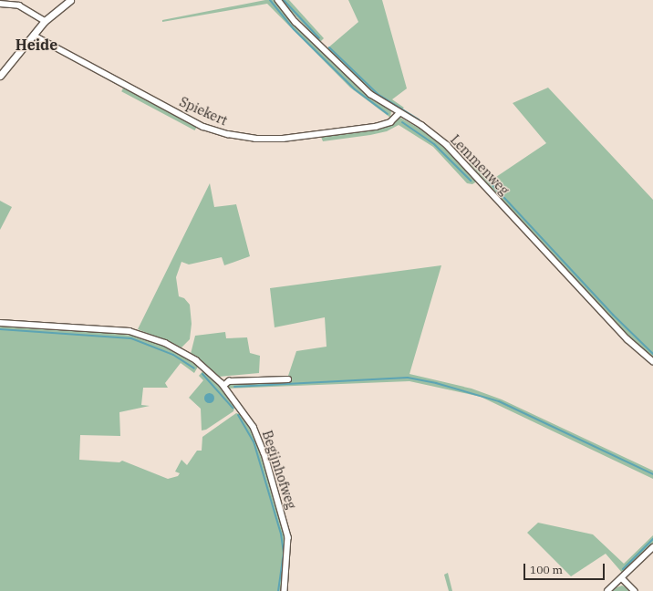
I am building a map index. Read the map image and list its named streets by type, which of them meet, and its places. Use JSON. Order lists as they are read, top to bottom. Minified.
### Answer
{"streets":{"street":["Spiekert","Lemmenweg","Begijnhofweg"]},"crossings":[["Spiekert","Lemmenweg"]],"districts":["Heide"],"scale_bar":"100 m"}
